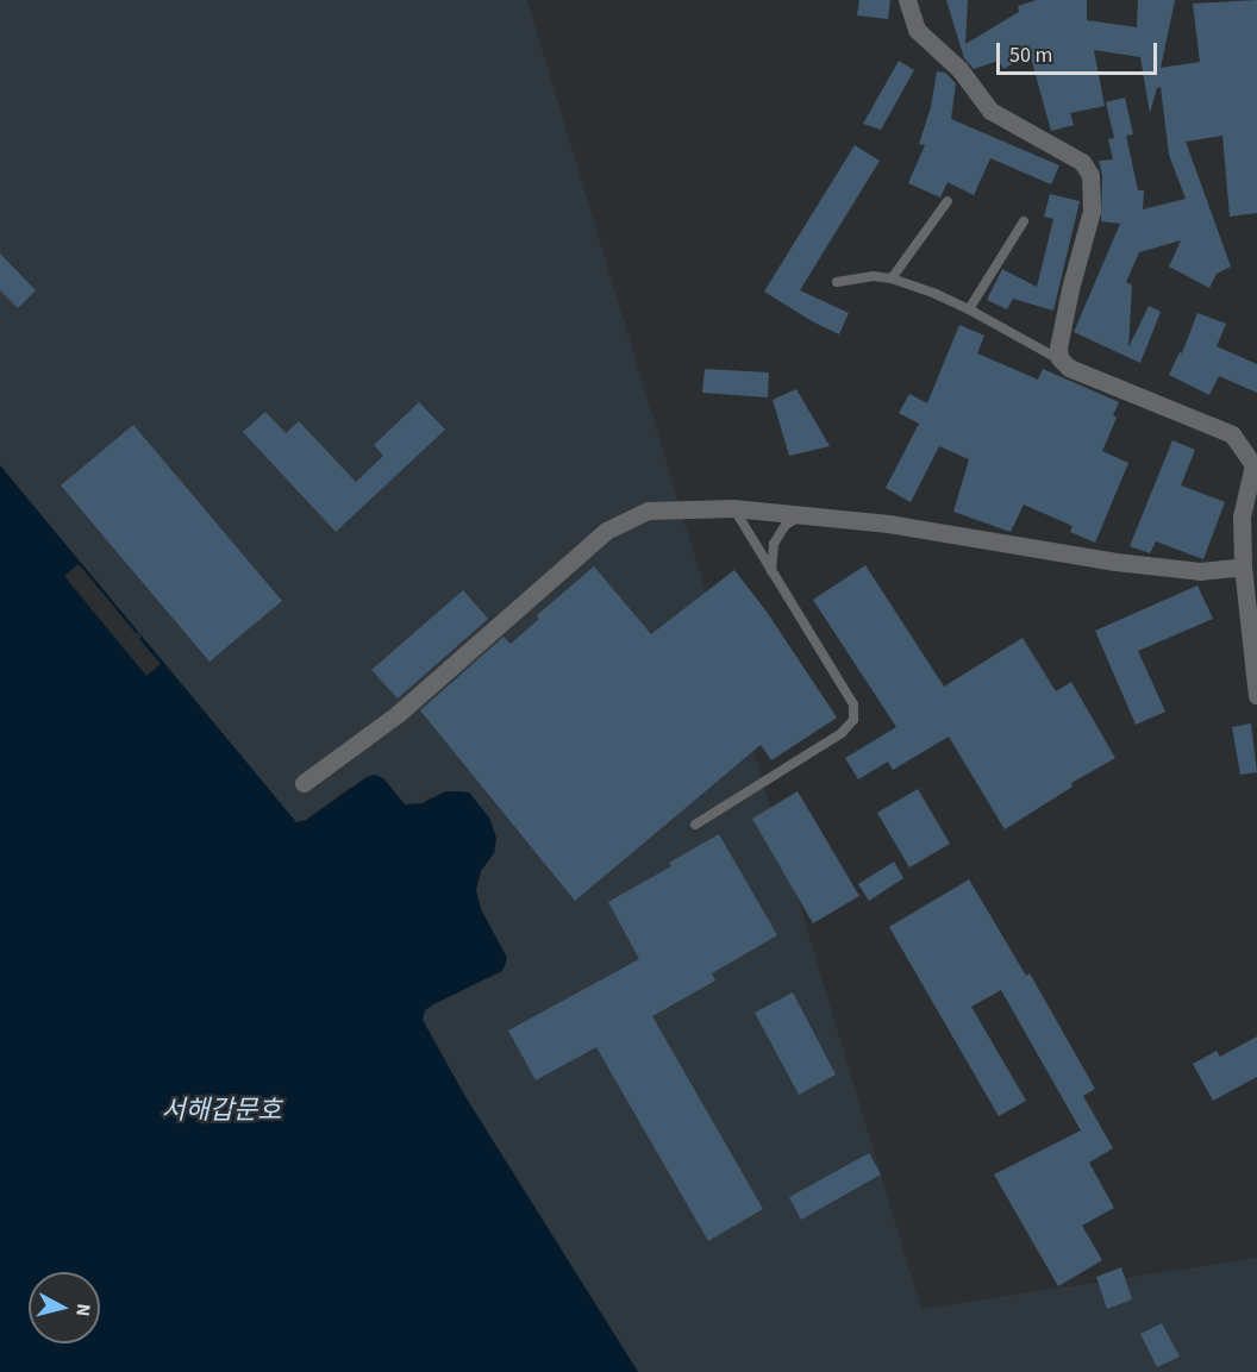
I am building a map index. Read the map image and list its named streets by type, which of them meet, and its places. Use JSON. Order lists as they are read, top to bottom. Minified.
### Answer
{"water":["서해갑문호"],"scale_bar":"50 m","north":"right"}
